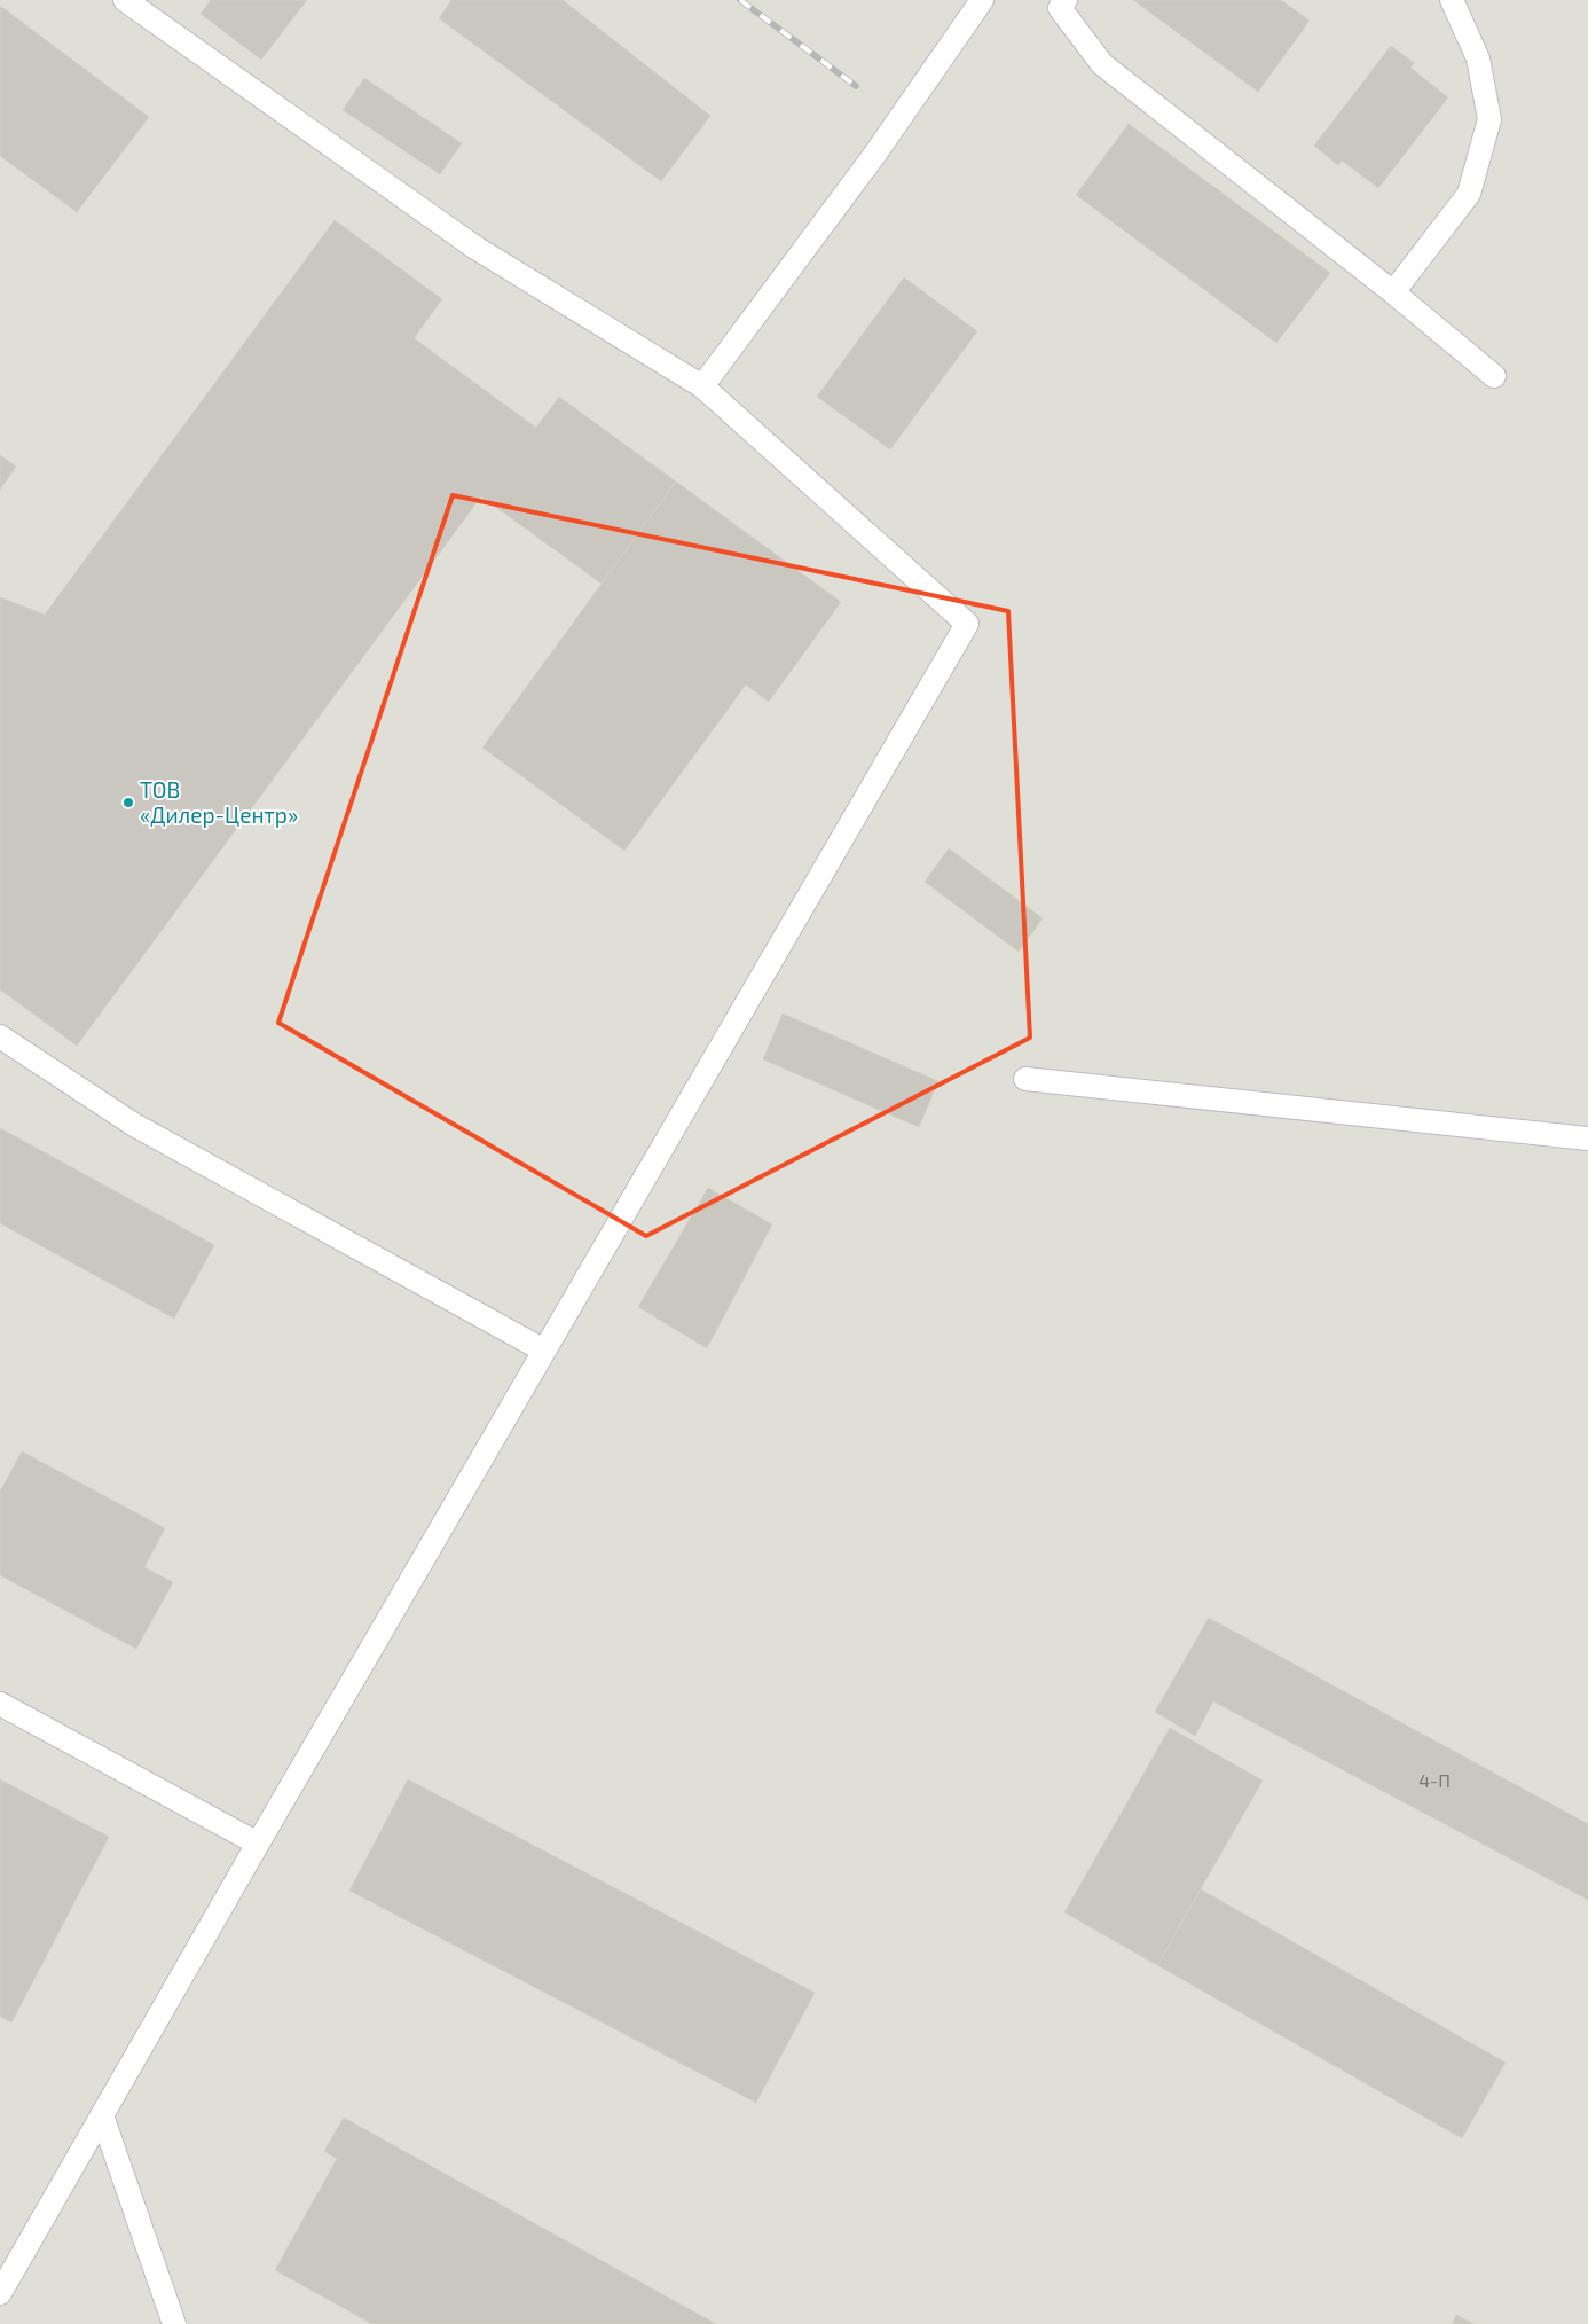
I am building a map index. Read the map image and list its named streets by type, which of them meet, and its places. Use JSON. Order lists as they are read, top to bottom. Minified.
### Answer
{"places":["ТОВ «Дилер-Центр»"],"house_numbers":["4-П"]}
